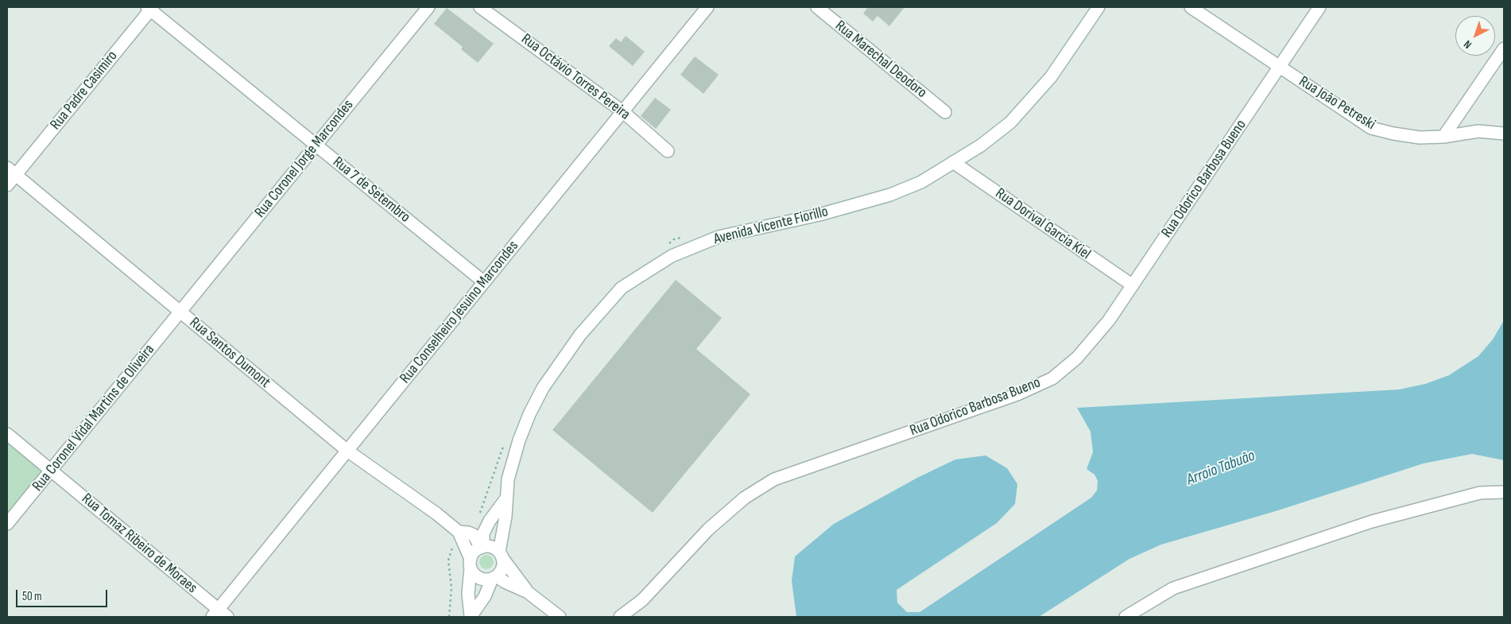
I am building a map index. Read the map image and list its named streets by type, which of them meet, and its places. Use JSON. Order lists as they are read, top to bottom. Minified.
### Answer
{"streets":{"street":["Rua Marechal Deodoro","Rua Octávio Torres Pereira","Rua Padre Casimiro","Rua João Petreski","Rua Coronel Jorge Marcondes","Rua Odorico Barbosa Bueno","Rua 7 de Setembro","Rua Dorival Garcia Kiel","Avenida Vicente Fiorillo","Rua Conselheiro Jesuino Marcondes","Rua Santos Dumont","Rua Coronel Vidal Martins de Oliveira","Rua Tomaz Ribeiro de Moraes"]},"crossings":[["Rua Octávio Torres Pereira","Rua Conselheiro Jesuino Marcondes"],["Rua Padre Casimiro","Rua 7 de Setembro"],["Rua Padre Casimiro","Rua Santos Dumont"],["Rua João Petreski","Rua Odorico Barbosa Bueno"],["Rua Coronel Jorge Marcondes","Rua 7 de Setembro"],["Rua Coronel Jorge Marcondes","Rua Santos Dumont"],["Rua Coronel Jorge Marcondes","Rua Coronel Vidal Martins de Oliveira"],["Rua Odorico Barbosa Bueno","Rua Dorival Garcia Kiel"],["Rua 7 de Setembro","Rua Conselheiro Jesuino Marcondes"],["Rua Dorival Garcia Kiel","Avenida Vicente Fiorillo"],["Rua Conselheiro Jesuino Marcondes","Rua Santos Dumont"],["Rua Conselheiro Jesuino Marcondes","Rua Tomaz Ribeiro de Moraes"],["Rua Santos Dumont","Rua Coronel Vidal Martins de Oliveira"],["Rua Coronel Vidal Martins de Oliveira","Rua Tomaz Ribeiro de Moraes"]],"water":["Arroio Tabuão"],"scale_bar":"50 m","north":"bottom left"}
